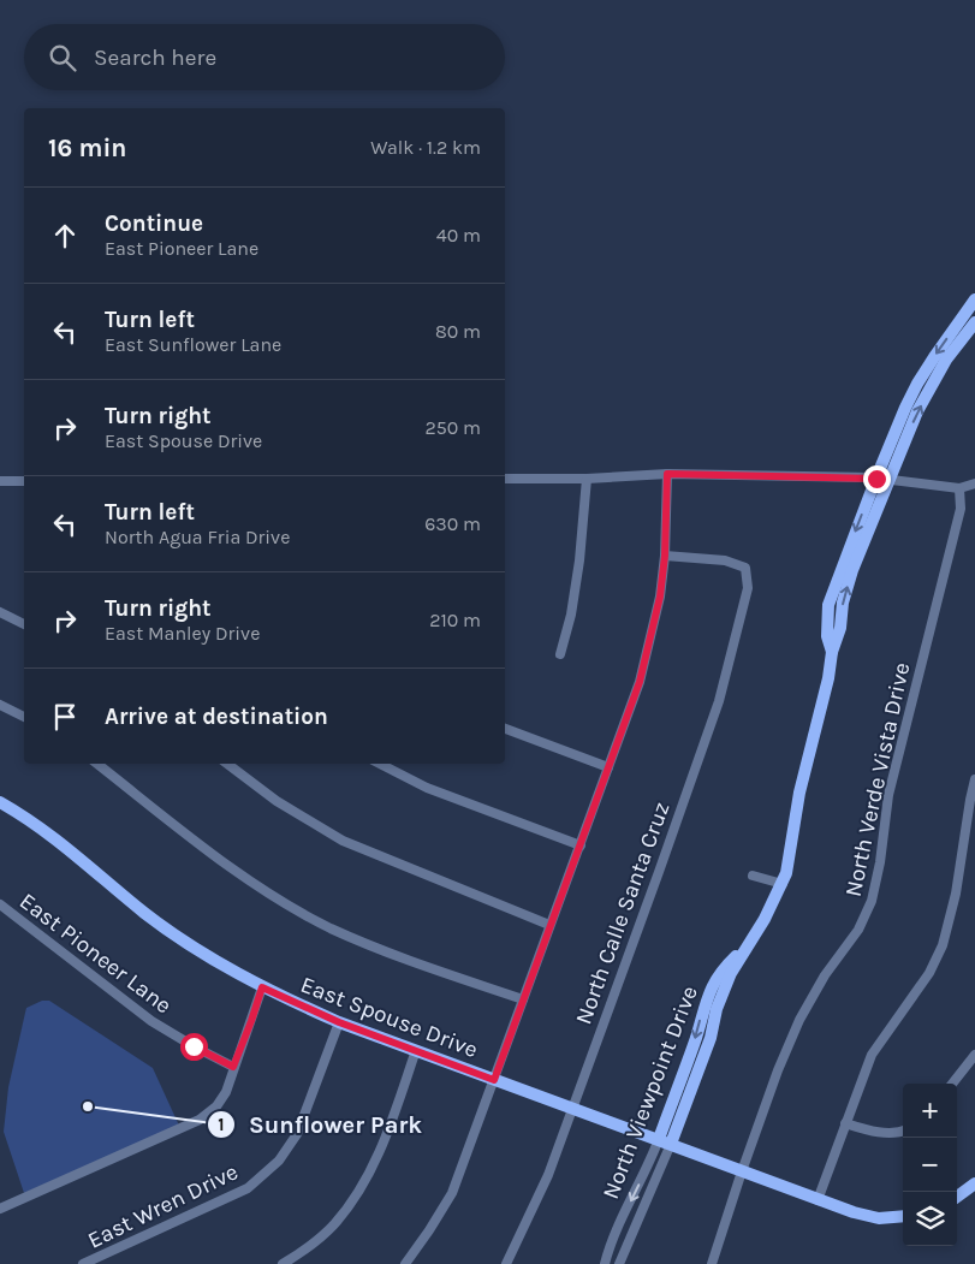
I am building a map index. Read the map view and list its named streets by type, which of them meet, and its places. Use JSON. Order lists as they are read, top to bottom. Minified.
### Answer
{"streets":{"main road":["East Spouse Drive","North Viewpoint Drive"],"street":["North Verde Vista Drive","North Calle Santa Cruz","East Pioneer Lane","East Wren Drive"]},"crossings":[["North Verde Vista Drive","East Spouse Drive"],["North Calle Santa Cruz","East Spouse Drive"],["East Spouse Drive","North Viewpoint Drive"],["East Spouse Drive","East Wren Drive"]],"places":["Sunflower Park"],"page":{"search":"Search here","heading":["16 min","Walk · 1.2 km"],"list":[["Continue","East Pioneer Lane","40 m"],["Turn left","East Sunflower Lane","80 m"],["Turn right","East Spouse Drive","250 m"],["Turn left","North Agua Fria Drive","630 m"],["Turn right","East Manley Drive","210 m"],"Arrive at destination"],"map_buttons":["+","−"]}}
